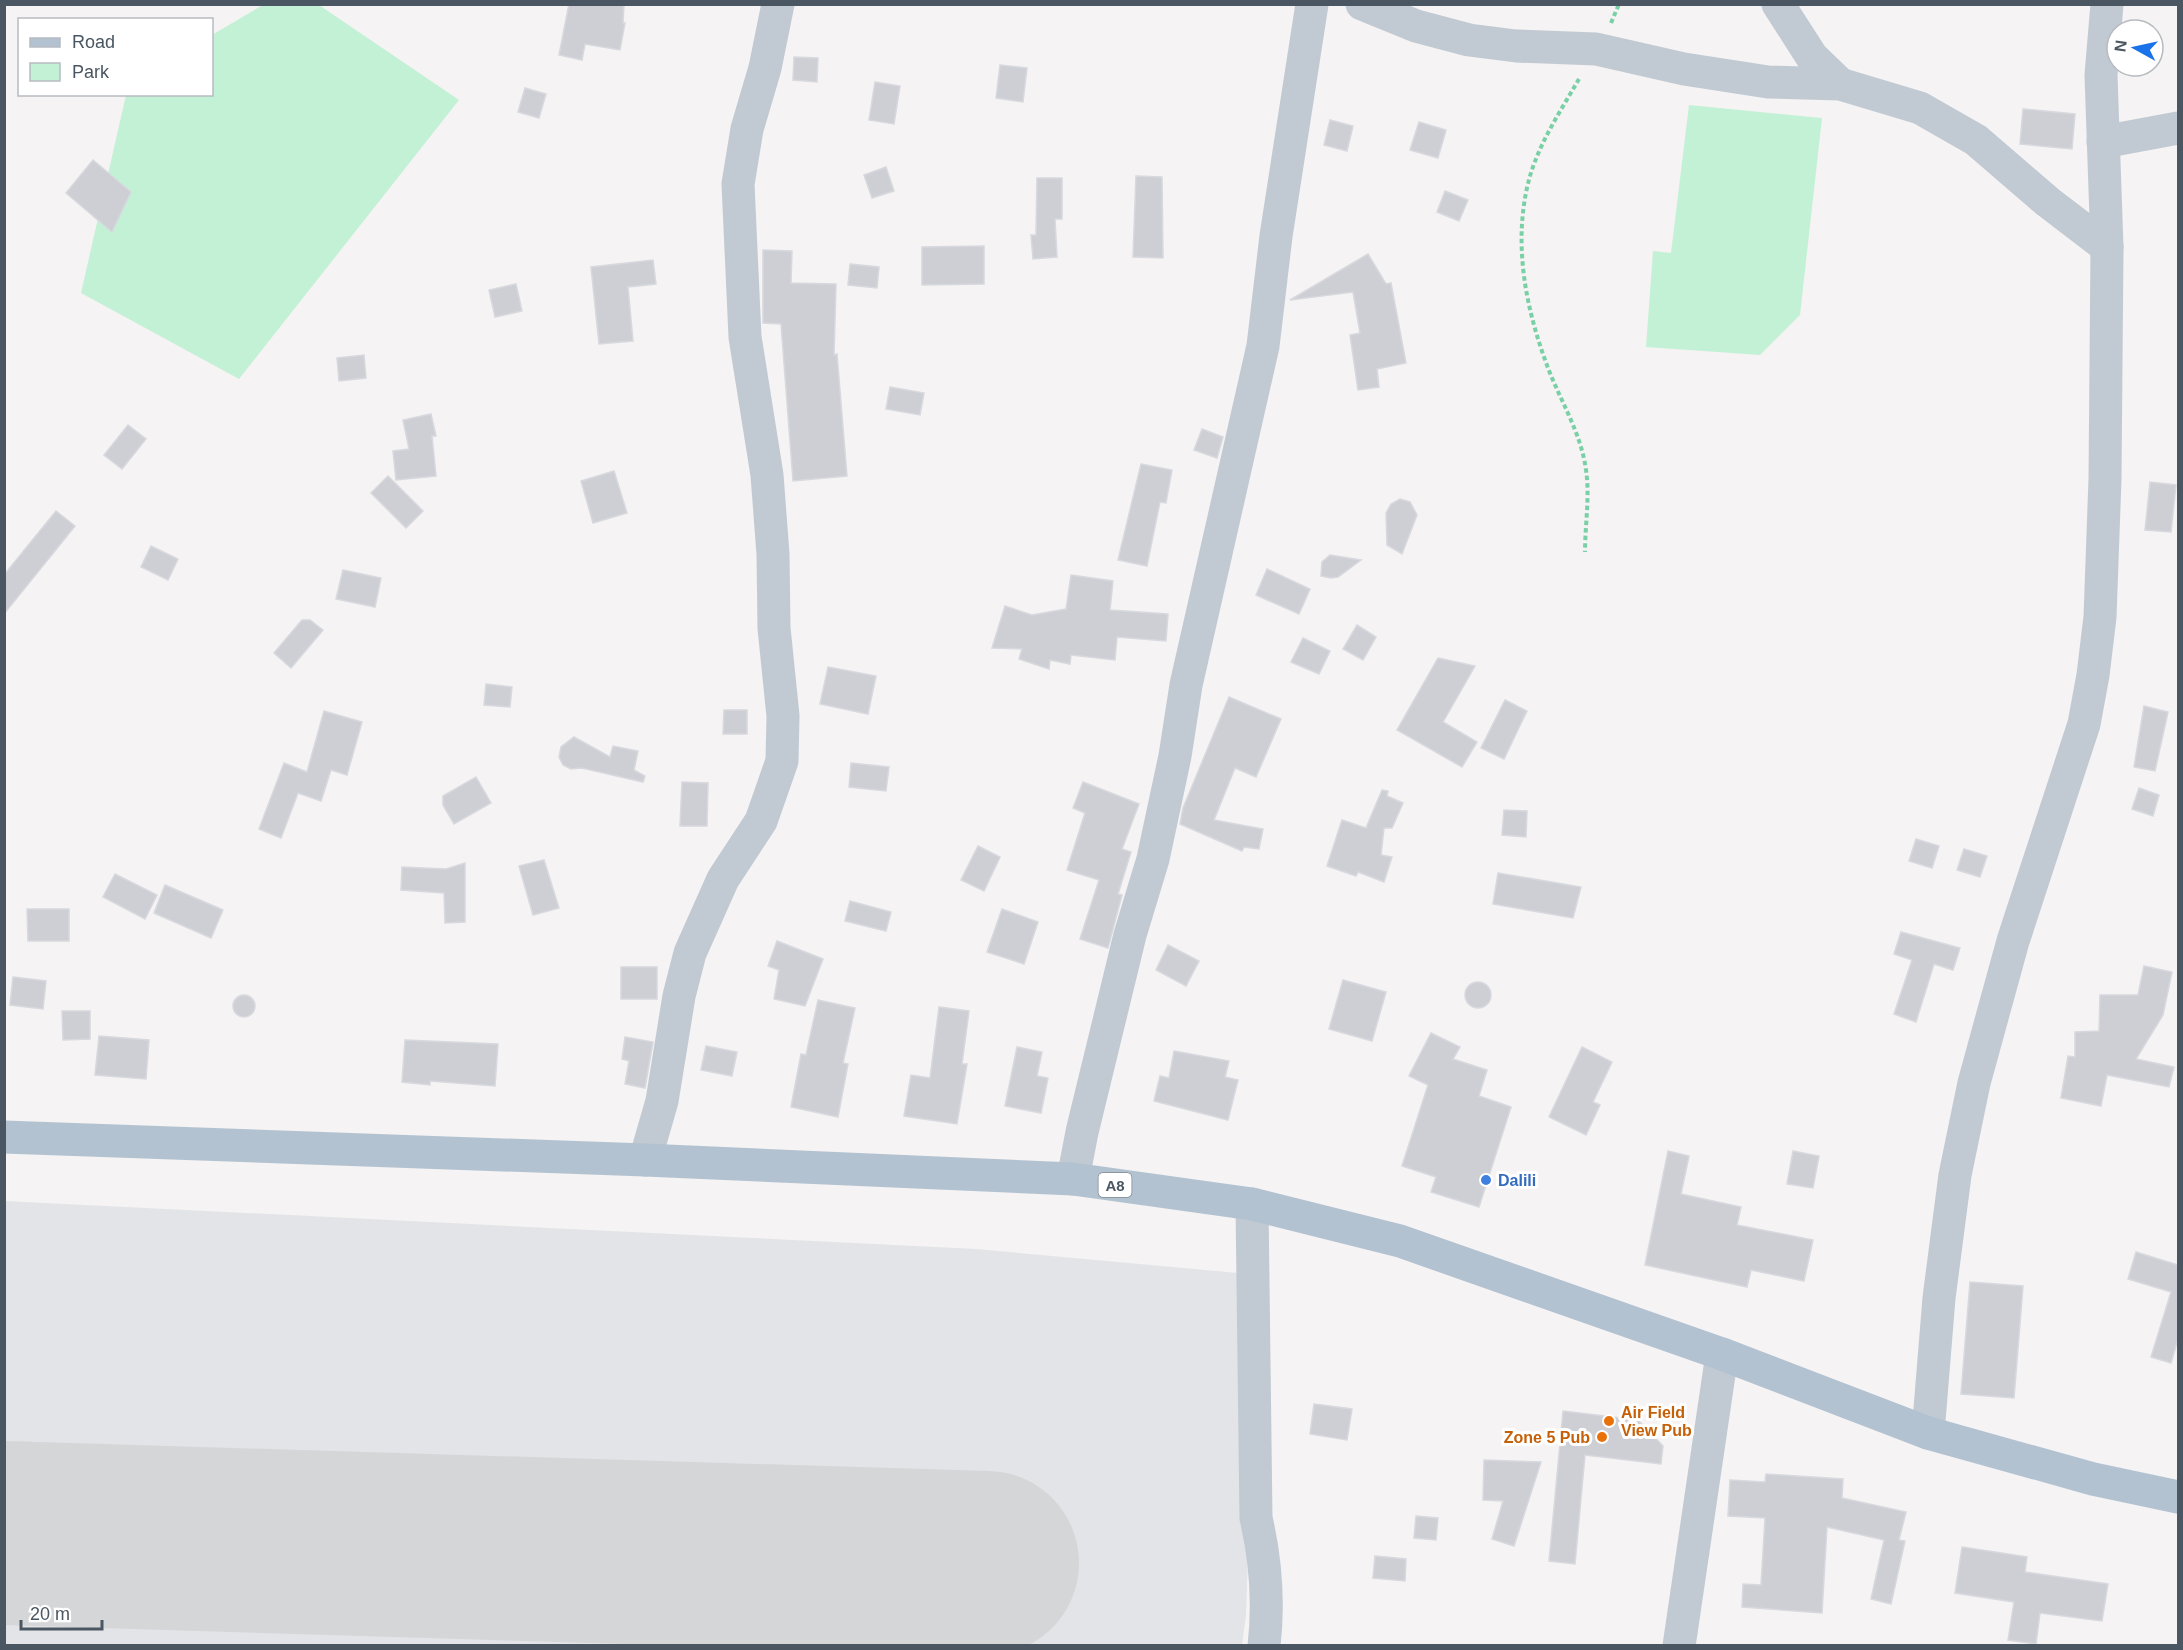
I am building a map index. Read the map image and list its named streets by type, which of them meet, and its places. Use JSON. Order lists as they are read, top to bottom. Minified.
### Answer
{"streets":{"main road":["A8"]},"places":["Dalili","Air Field View Pub","Zone 5 Pub"],"legend":["Road","Park"],"scale_bar":"20 m","north":"left"}
